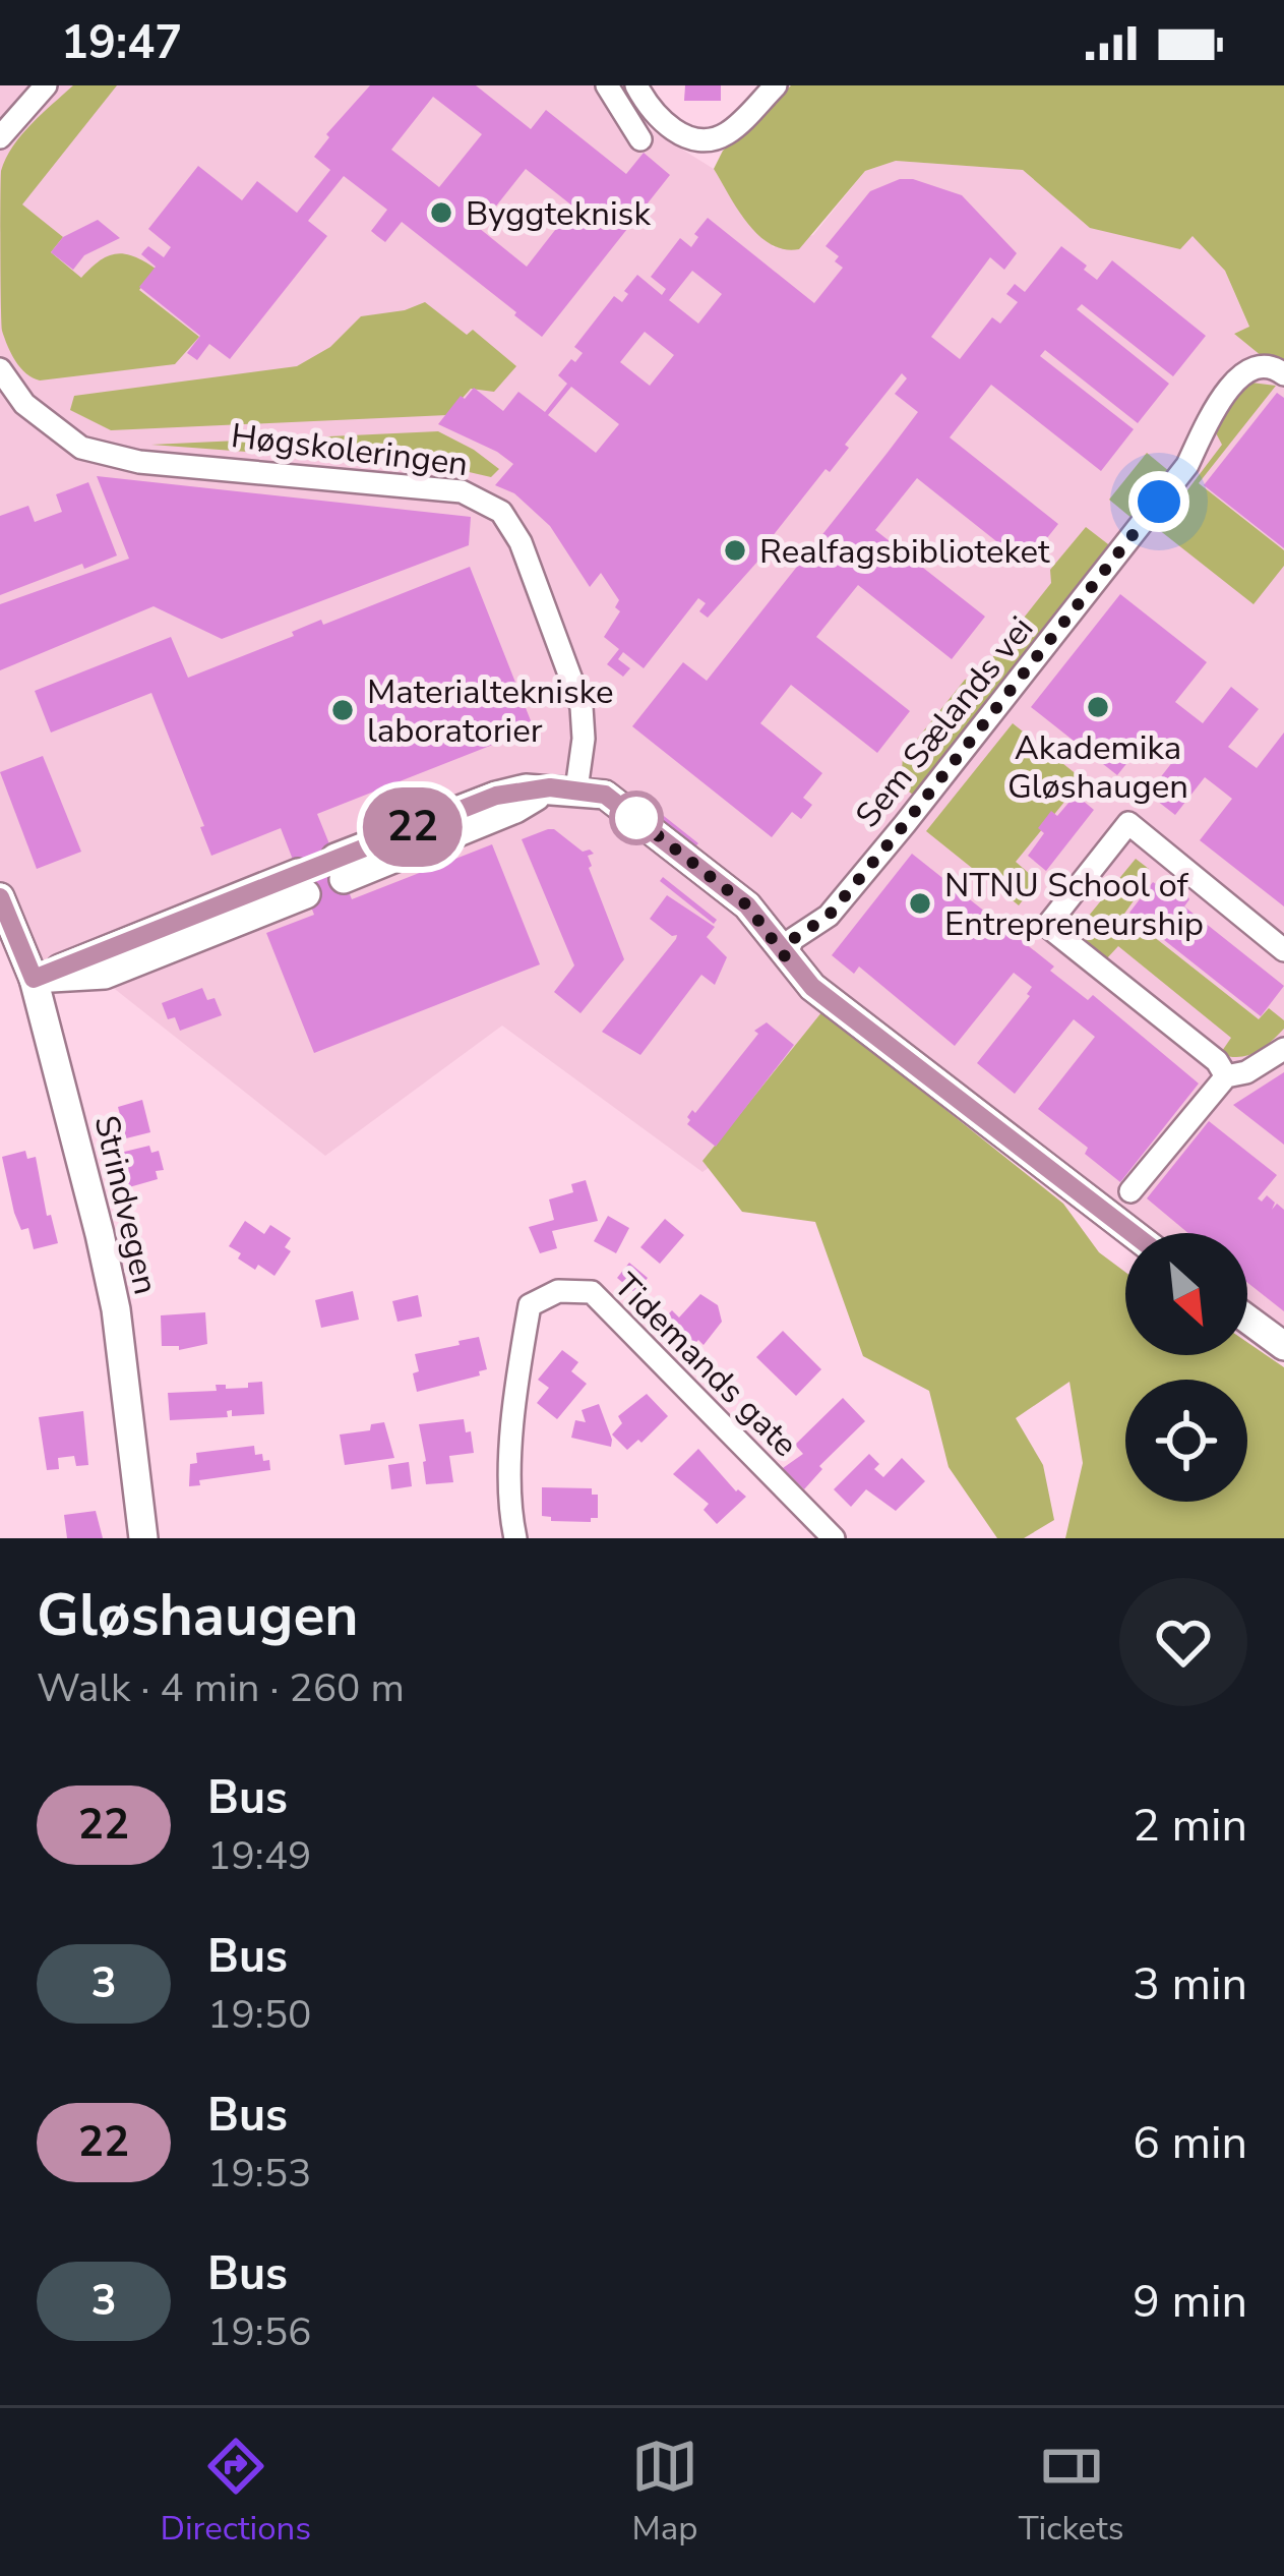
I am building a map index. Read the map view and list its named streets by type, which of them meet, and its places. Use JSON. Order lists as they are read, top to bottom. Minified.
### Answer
{"streets":{"street":["Høgskoleringen","Sem Sælands vei","Strindvegen","Tidemands gate"]},"places":["Byggteknisk","Realfagsbiblioteket","Akademika Gløshaugen","Materialtekniske laboratorier","NTNU School of Entrepreneurship"],"lines":["bus line 22"],"north":"bottom right","page":{"status":"19:47","on_map":"22","heading":["Gløshaugen","Walk · 4 min · 260 m"],"list":[{"mark":"22","name":"Bus","note":"19:49","value":"2 min"},{"mark":"3","name":"Bus","note":"19:50","value":"3 min"},{"mark":"22","name":"Bus","note":"19:53","value":"6 min"},{"mark":"3","name":"Bus","note":"19:56","value":"9 min"}],"tabs":["Directions","Map","Tickets"]}}
